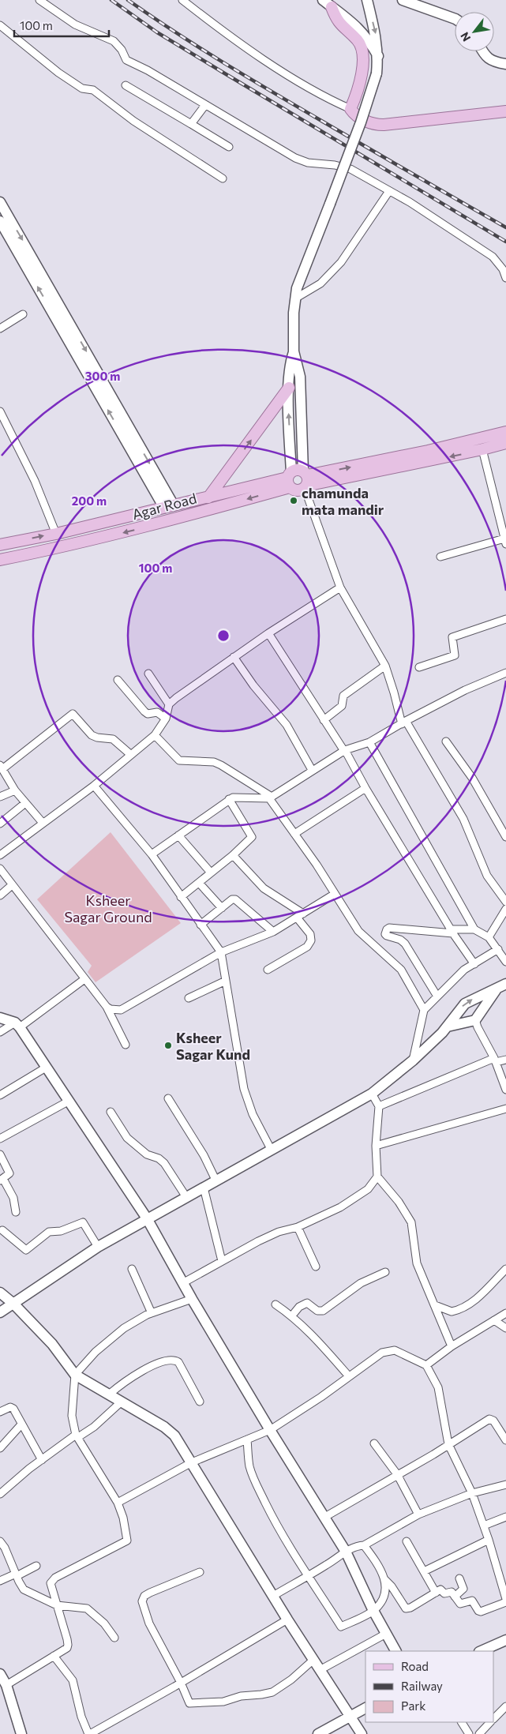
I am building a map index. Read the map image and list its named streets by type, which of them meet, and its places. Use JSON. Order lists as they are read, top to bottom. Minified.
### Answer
{"streets":{"main road":["Agar Road"]},"parks":["Ksheer Sagar Ground"],"places":["chamunda mata mandir","Ksheer Sagar Kund"],"legend":["Road","Railway","Park"],"scale_bar":"100 m","north":"bottom left","rings":["300 m","200 m","100 m"]}
